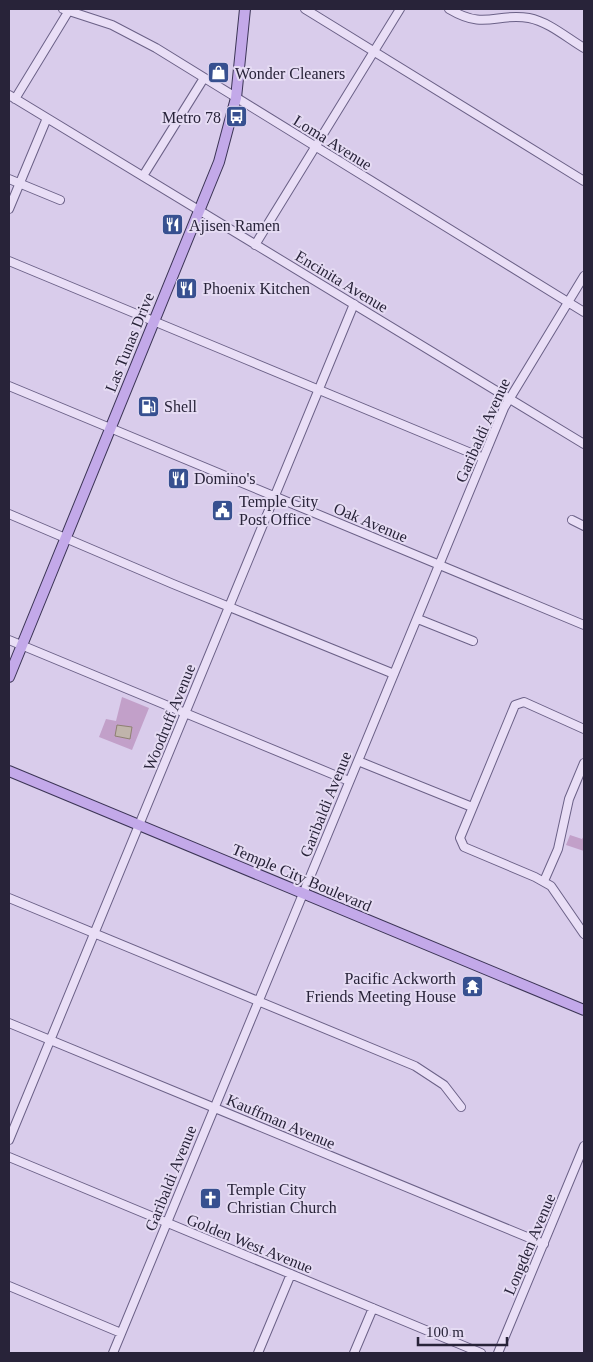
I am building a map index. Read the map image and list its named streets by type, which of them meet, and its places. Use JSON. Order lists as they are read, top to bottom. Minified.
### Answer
{"streets":{"main road":["Las Tunas Drive","Temple City Boulevard"],"street":["Loma Avenue","Encinita Avenue","Garibaldi Avenue","Oak Avenue","Woodruff Avenue","Kauffman Avenue","Golden West Avenue","Longden Avenue"]},"crossings":[["Loma Avenue","Las Tunas Drive"],["Loma Avenue","Garibaldi Avenue"],["Encinita Avenue","Las Tunas Drive"],["Encinita Avenue","Garibaldi Avenue"],["Encinita Avenue","Woodruff Avenue"],["Las Tunas Drive","Oak Avenue"],["Garibaldi Avenue","Oak Avenue"],["Garibaldi Avenue","Temple City Boulevard"],["Garibaldi Avenue","Kauffman Avenue"],["Garibaldi Avenue","Golden West Avenue"],["Oak Avenue","Woodruff Avenue"],["Woodruff Avenue","Temple City Boulevard"],["Woodruff Avenue","Kauffman Avenue"],["Kauffman Avenue","Longden Avenue"]],"places":{"shop":["Wonder Cleaners"],"bus stop":["Metro 78"],"restaurant":["Ajisen Ramen","Phoenix Kitchen","Domino's"],"fuel station":["Shell"],"public building":["Temple City Post Office"],"temple":["Pacific Ackworth Friends Meeting House"],"church":["Temple City Christian Church"]},"scale_bar":"100 m"}
